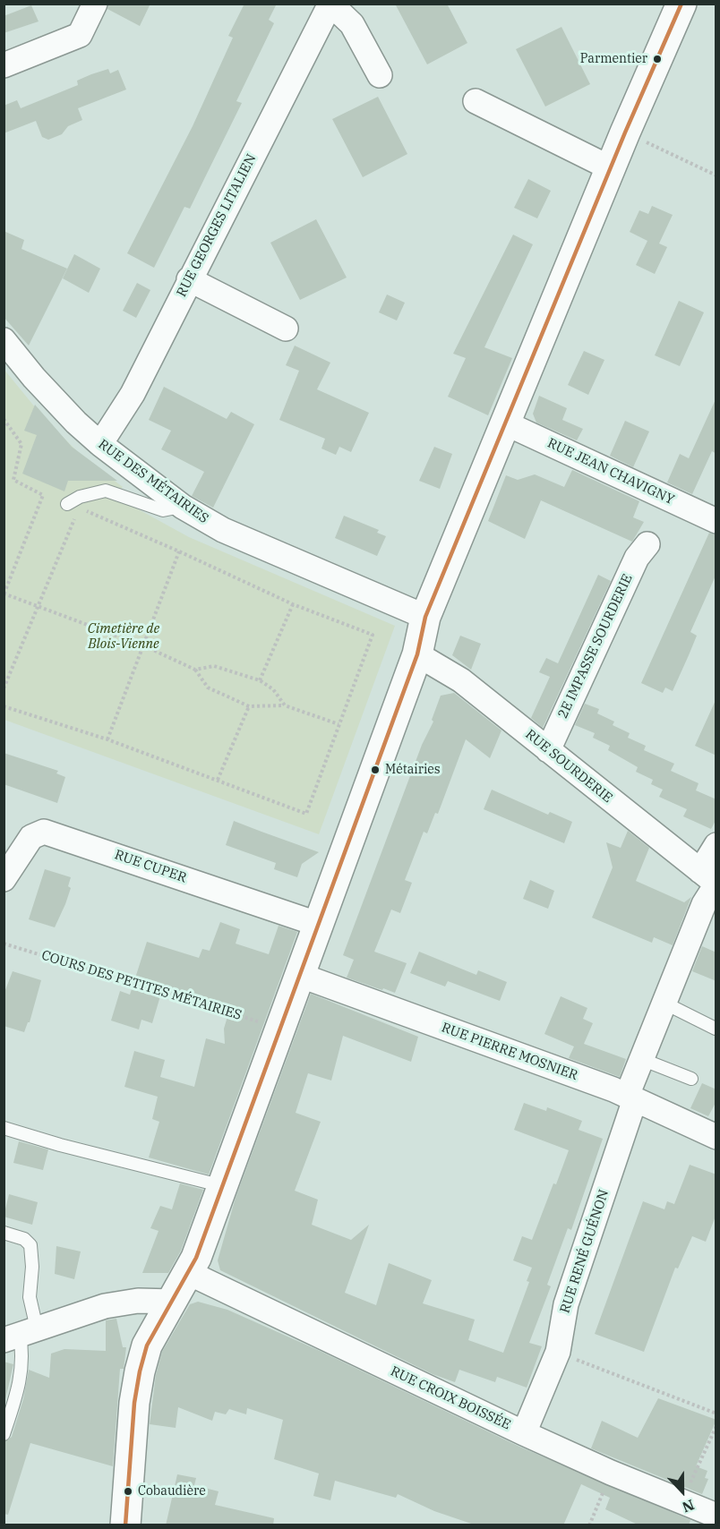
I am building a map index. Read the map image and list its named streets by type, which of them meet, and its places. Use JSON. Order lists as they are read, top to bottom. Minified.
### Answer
{"streets":{"street":["RUE GEORGES LITALIEN","RUE JEAN CHAVIGNY","RUE DES MÉTAIRIES","2E IMPASSE SOURDERIE","RUE SOURDERIE","RUE CUPER","RUE PIERRE MOSNIER","RUE RENÉ GUÉNON","RUE CROIX BOISSÉE"],"path":["COURS DES PETITES MÉTAIRIES"]},"crossings":[["RUE GEORGES LITALIEN","RUE DES MÉTAIRIES"],["2E IMPASSE SOURDERIE","RUE SOURDERIE"],["RUE SOURDERIE","RUE RENÉ GUÉNON"],["RUE PIERRE MOSNIER","RUE RENÉ GUÉNON"],["RUE RENÉ GUÉNON","RUE CROIX BOISSÉE"]],"parks":["Cimetière de Blois-Vienne"],"places":["Parmentier","Métairies","Cobaudière"],"north":"bottom"}
